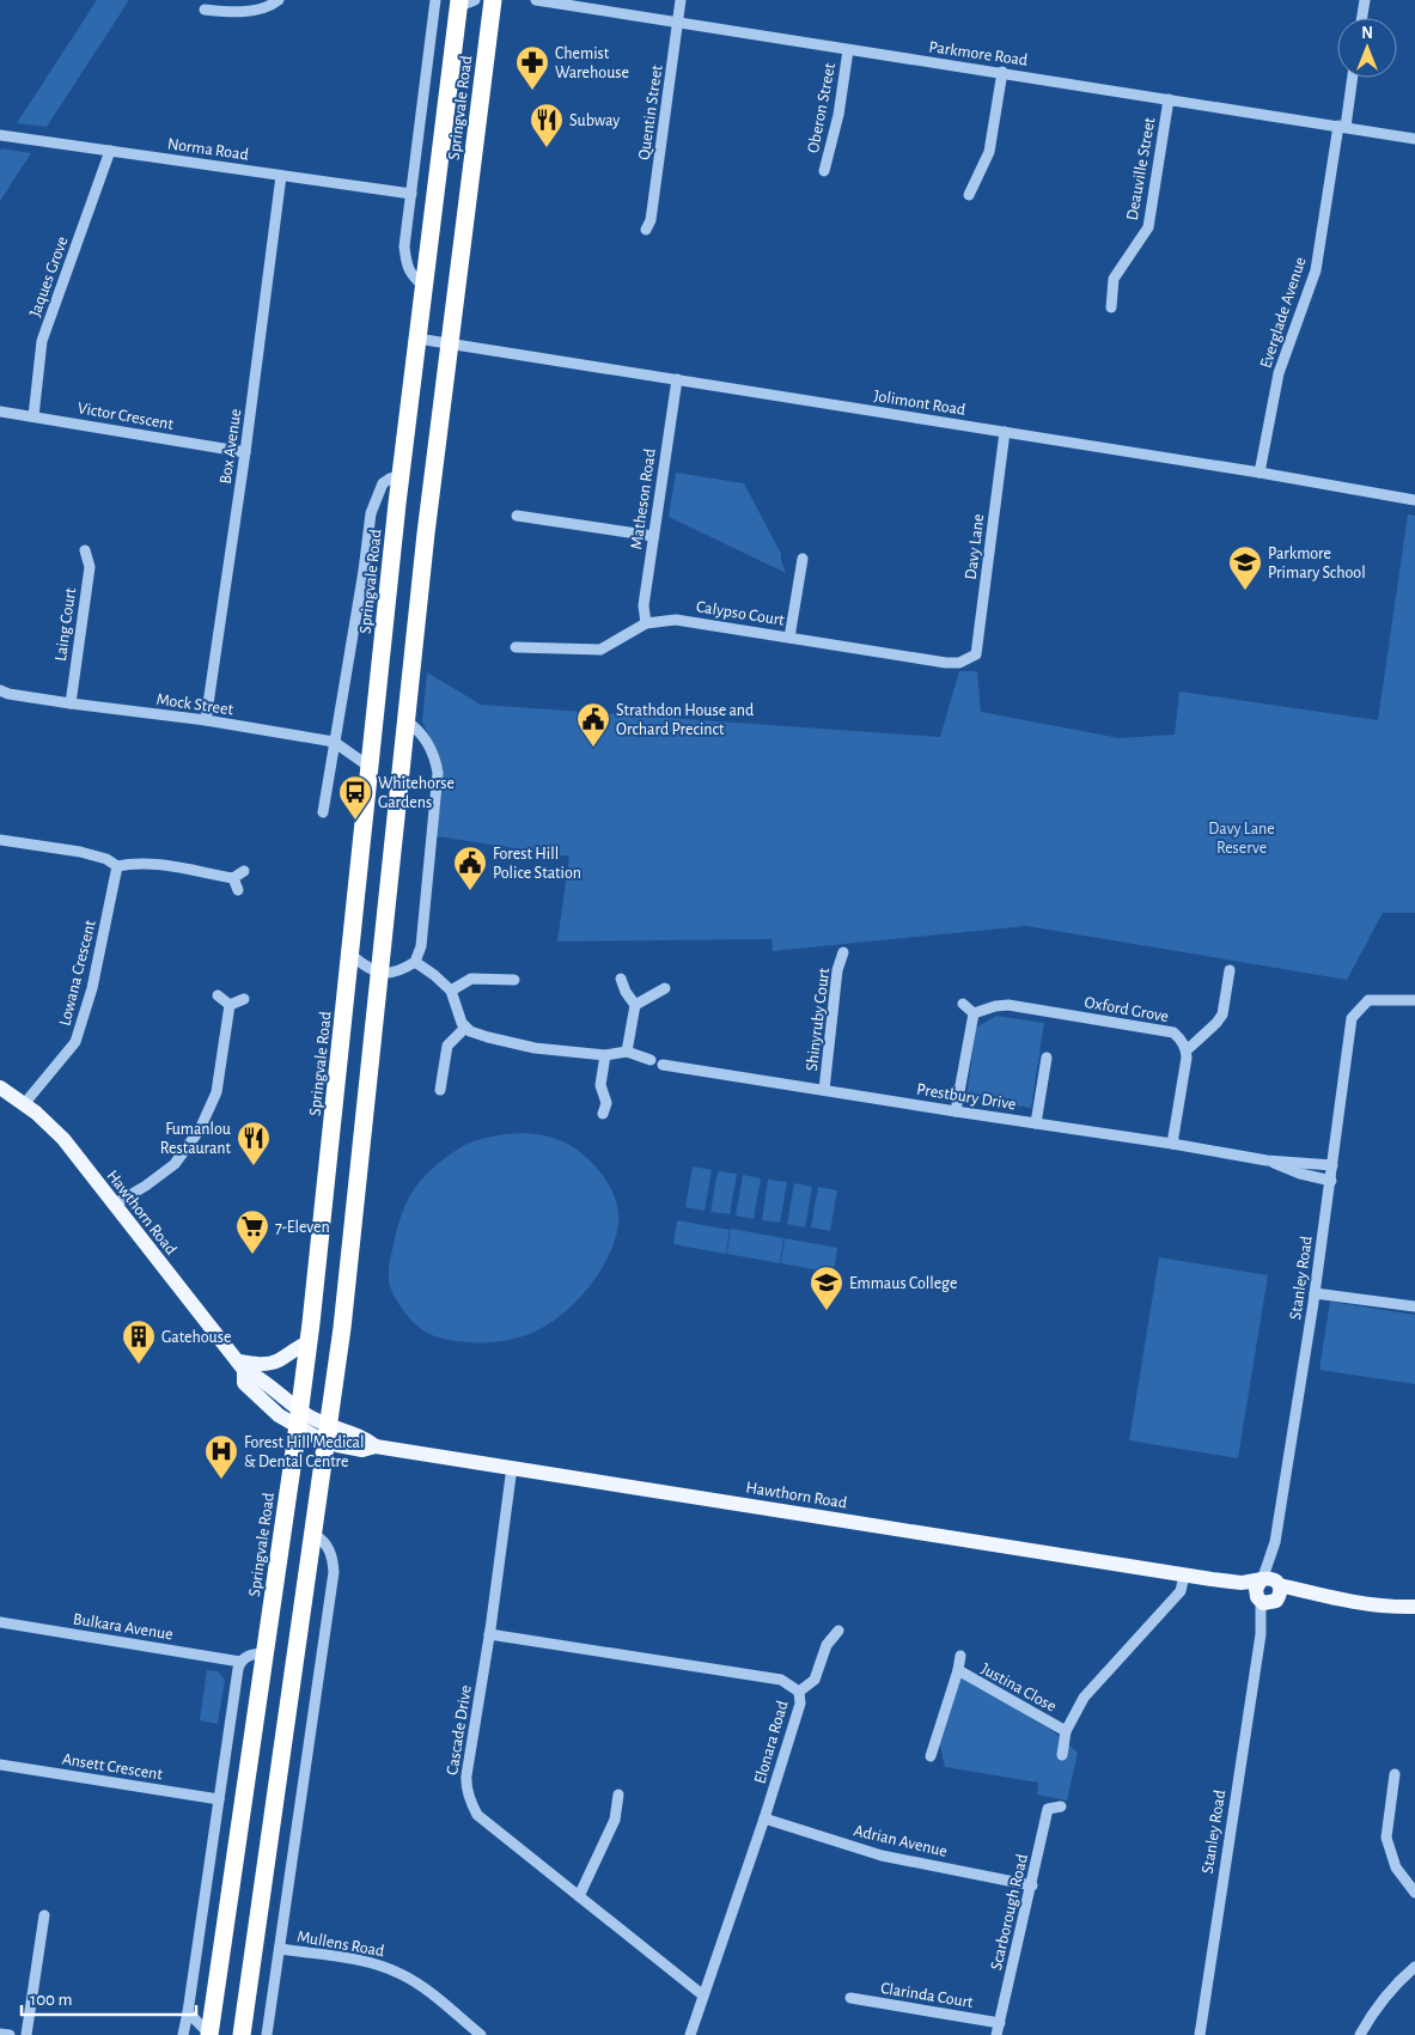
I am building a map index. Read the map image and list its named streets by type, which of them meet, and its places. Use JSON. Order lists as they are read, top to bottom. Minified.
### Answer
{"streets":{"highway":["Springvale Road"],"main road":["Hawthorn Road"],"street":["Parkmore Road","Oberon Street","Quentin Street","Norma Road","Deauville Street","Jaques Grove","Everglade Avenue","Jolimont Road","Victor Crescent","Box Avenue","Matheson Road","Davy Lane","Calypso Court","Laing Court","Mock Street","Lowana Crescent","Oxford Grove","Shinyruby Court","Prestbury Drive","Stanley Road","Bulkara Avenue","Justina Close","Cascade Drive","Elonara Road","Ansett Crescent","Adrian Avenue","Scarborough Road","Mullens Road","Clarinda Court"]},"crossings":[["Parkmore Road","Oberon Street"],["Parkmore Road","Quentin Street"],["Parkmore Road","Deauville Street"],["Parkmore Road","Everglade Avenue"],["Springvale Road","Jolimont Road"],["Springvale Road","Mock Street"],["Springvale Road","Hawthorn Road"],["Norma Road","Jaques Grove"],["Norma Road","Box Avenue"],["Jaques Grove","Victor Crescent"],["Everglade Avenue","Jolimont Road"],["Jolimont Road","Matheson Road"],["Jolimont Road","Davy Lane"],["Victor Crescent","Box Avenue"],["Box Avenue","Mock Street"],["Matheson Road","Calypso Court"],["Davy Lane","Calypso Court"],["Laing Court","Mock Street"],["Lowana Crescent","Hawthorn Road"],["Shinyruby Court","Prestbury Drive"],["Prestbury Drive","Stanley Road"],["Hawthorn Road","Stanley Road"],["Hawthorn Road","Cascade Drive"],["Cascade Drive","Elonara Road"],["Elonara Road","Adrian Avenue"],["Adrian Avenue","Scarborough Road"],["Scarborough Road","Clarinda Court"]],"parks":["Davy Lane Reserve"],"places":{"pharmacy":["Chemist Warehouse"],"restaurant":["Subway","Fumanlou Restaurant"],"school or university":["Parkmore Primary School","Emmaus College"],"public building":["Strathdon House and Orchard Precinct","Forest Hill Police Station"],"bus stop":["Whitehorse Gardens"],"supermarket":["7-Eleven"],"building":["Gatehouse"],"hospital":["Forest Hill Medical & Dental Centre"]},"scale_bar":"100 m","north":"top"}
